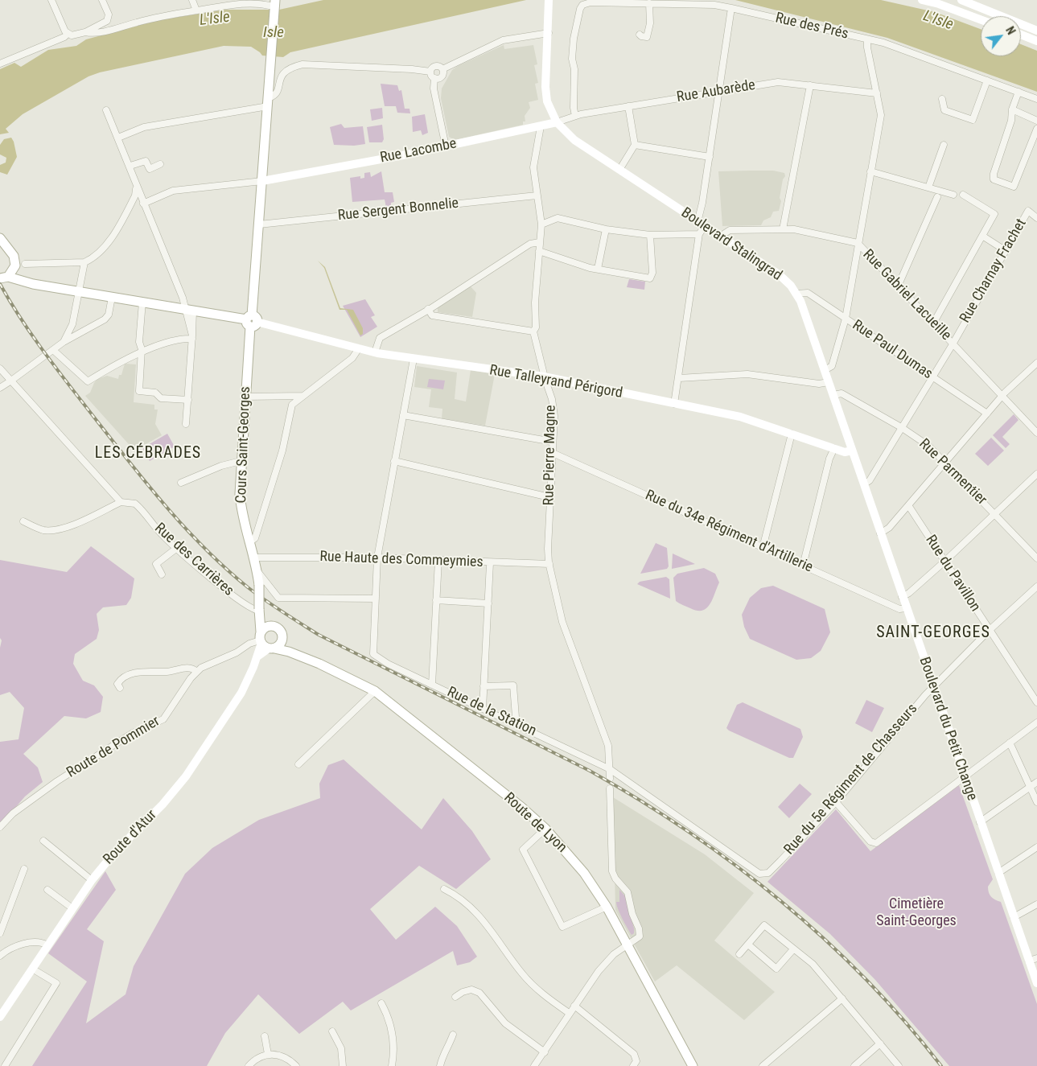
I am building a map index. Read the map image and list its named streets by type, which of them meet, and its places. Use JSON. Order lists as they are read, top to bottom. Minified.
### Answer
{"streets":{"main road":["Rue Lacombe","Boulevard Stalingrad","Rue Talleyrand Périgord","Cours Saint-Georges","Boulevard du Petit Change","Route de Lyon","Route d'Atur"],"street":["Rue des Prés","Rue Aubarède","Rue Sergent Bonnelie","Rue Charnay Frachet","Rue Gabriel Lacueille","Rue Paul Dumas","Rue Pierre Magne","Rue Parmentier","Rue du 34e Régiment d'Artillerie","Rue des Carrières","Rue Haute des Commeymies","Rue du Pavillon","Rue de la Station","Route de Pommier","Rue du 5e Régiment de Chasseurs"]},"crossings":[["Rue des Prés","Rue Aubarède"],["Rue Aubarède","Rue Lacombe"],["Rue Aubarède","Boulevard Stalingrad"],["Rue Lacombe","Boulevard Stalingrad"],["Rue Lacombe","Cours Saint-Georges"],["Rue Lacombe","Rue Pierre Magne"],["Rue Sergent Bonnelie","Cours Saint-Georges"],["Rue Sergent Bonnelie","Rue Pierre Magne"],["Boulevard Stalingrad","Rue Gabriel Lacueille"],["Boulevard Stalingrad","Rue Paul Dumas"],["Boulevard Stalingrad","Rue Parmentier"],["Boulevard Stalingrad","Boulevard du Petit Change"],["Rue Charnay Frachet","Rue Gabriel Lacueille"],["Rue Charnay Frachet","Rue Paul Dumas"],["Rue Charnay Frachet","Rue Parmentier"],["Rue Charnay Frachet","Boulevard du Petit Change"],["Rue Talleyrand Périgord","Cours Saint-Georges"],["Rue Talleyrand Périgord","Rue Pierre Magne"],["Rue Talleyrand Périgord","Boulevard du Petit Change"],["Cours Saint-Georges","Rue des Carrières"],["Cours Saint-Georges","Rue Haute des Commeymies"],["Cours Saint-Georges","Route de Pommier"],["Cours Saint-Georges","Route de Lyon"],["Cours Saint-Georges","Route d'Atur"],["Rue Pierre Magne","Rue du 34e Régiment d'Artillerie"],["Rue Pierre Magne","Rue Haute des Commeymies"],["Rue Pierre Magne","Rue de la Station"],["Rue Pierre Magne","Rue du 5e Régiment de Chasseurs"],["Rue du 34e Régiment d'Artillerie","Boulevard du Petit Change"],["Rue du Pavillon","Rue du 5e Régiment de Chasseurs"],["Rue de la Station","Rue du 5e Régiment de Chasseurs"],["Boulevard du Petit Change","Rue du 5e Régiment de Chasseurs"],["Route de Pommier","Route de Lyon"],["Route de Pommier","Route d'Atur"],["Route de Lyon","Route d'Atur"]],"districts":["LES CÉBRADES","SAINT-GEORGES"],"water":["L'Isle","Isle"],"parks":["Cimetière Saint-Georges"],"north":"top right"}
